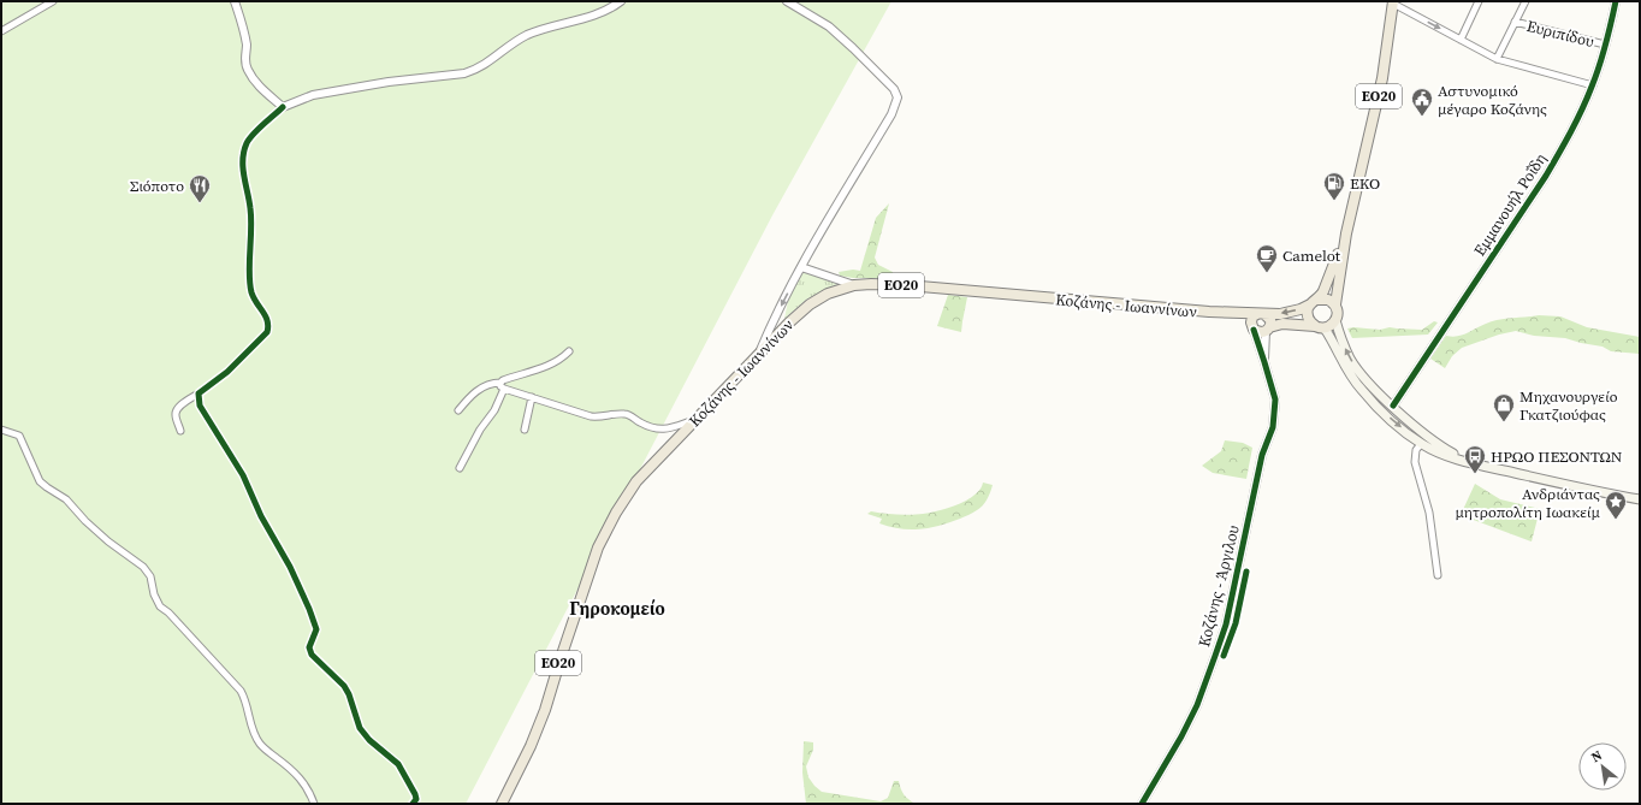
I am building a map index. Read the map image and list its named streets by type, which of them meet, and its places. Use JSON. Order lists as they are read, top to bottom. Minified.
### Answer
{"streets":{"main road":["ΕΟ20","Κοζάνης - Ιωαννίνων"],"street":["Ευριπίδου","Εμμανουήλ Ροΐδη","Κοζάνης - Άργιλου"]},"crossings":[["Ευριπίδου","Εμμανουήλ Ροΐδη"],["ΕΟ20","Κοζάνης - Ιωαννίνων"]],"districts":["Γηροκομείο"],"places":{"public building":["Αστυνομικό μέγαρο Κοζάνης"],"fuel station":["EKO"],"restaurant":["Σιόποτο"],"cafe":["Camelot"],"shop":["Μηχανουργείο Γκατζιούφας"],"bus stop":["ΗΡΩΟ ΠΕΣΟΝΤΩΝ"],"place":["Ανδριάντας μητροπολίτη Ιωακείμ"]},"north":"top left"}
